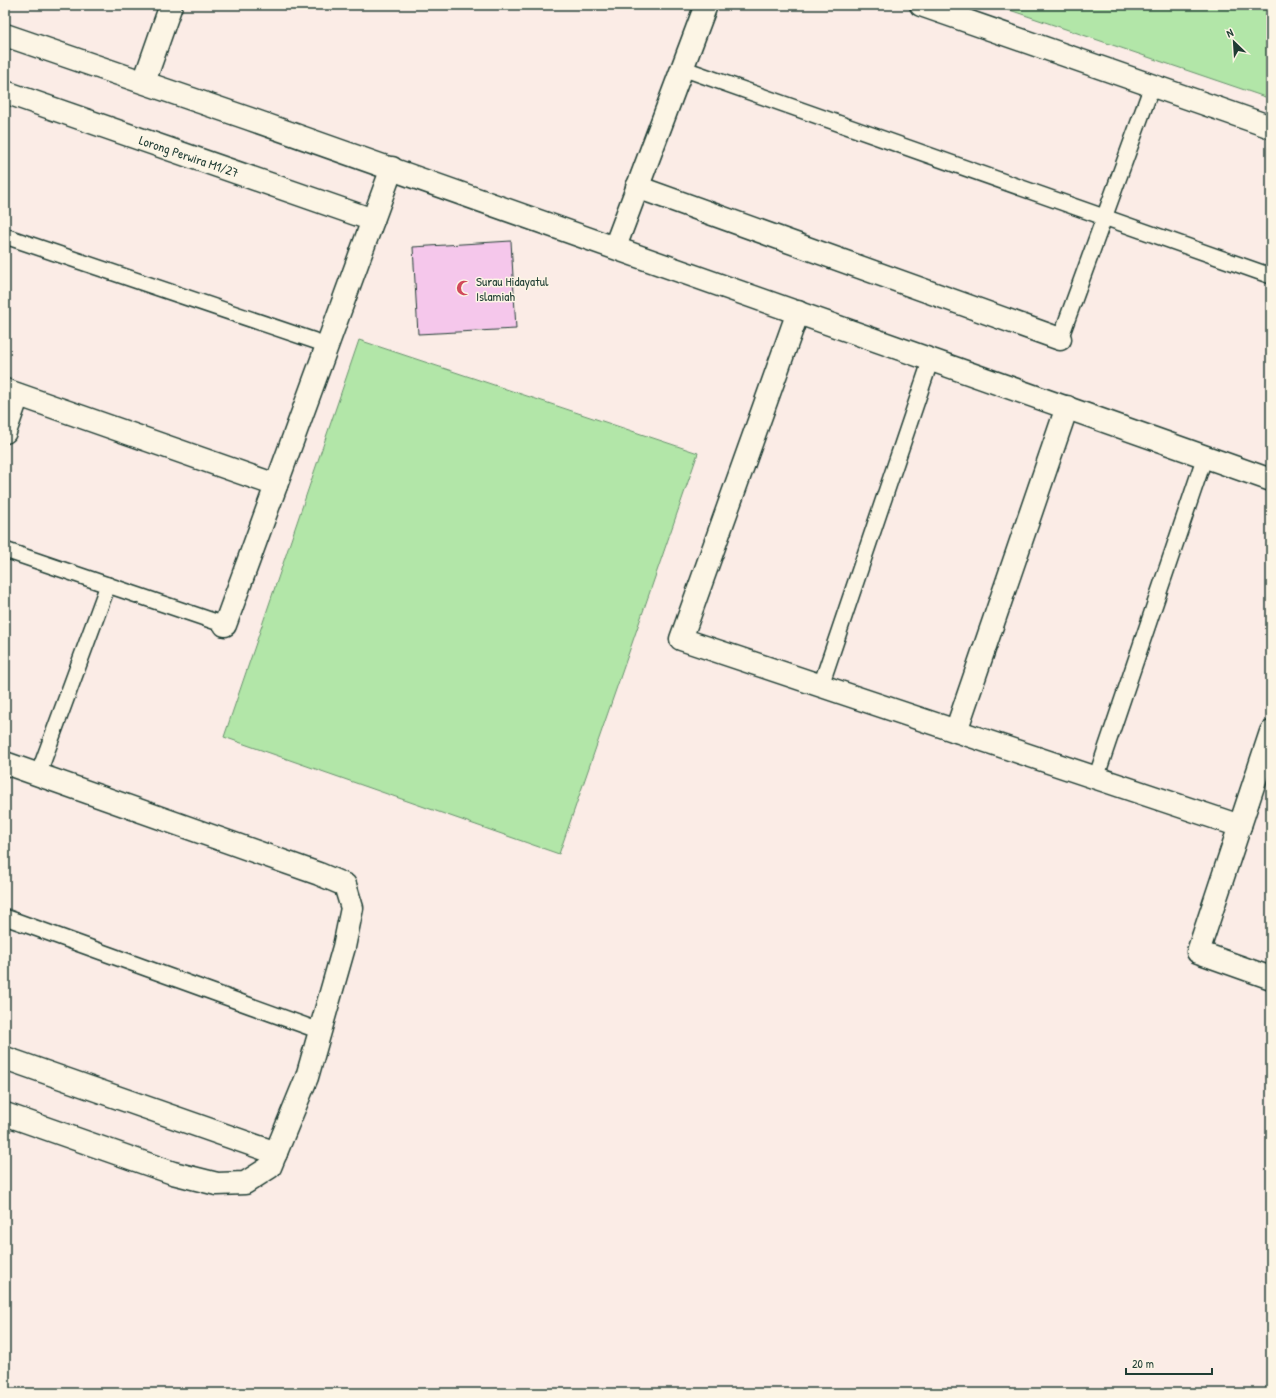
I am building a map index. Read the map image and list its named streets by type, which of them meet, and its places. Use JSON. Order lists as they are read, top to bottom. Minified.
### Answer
{"streets":{"street":["Lorong Perwira M1/27"]},"places":{"mosque":["Surau Hidayatul Islamiah"]},"scale_bar":"20 m","north":"top left"}
